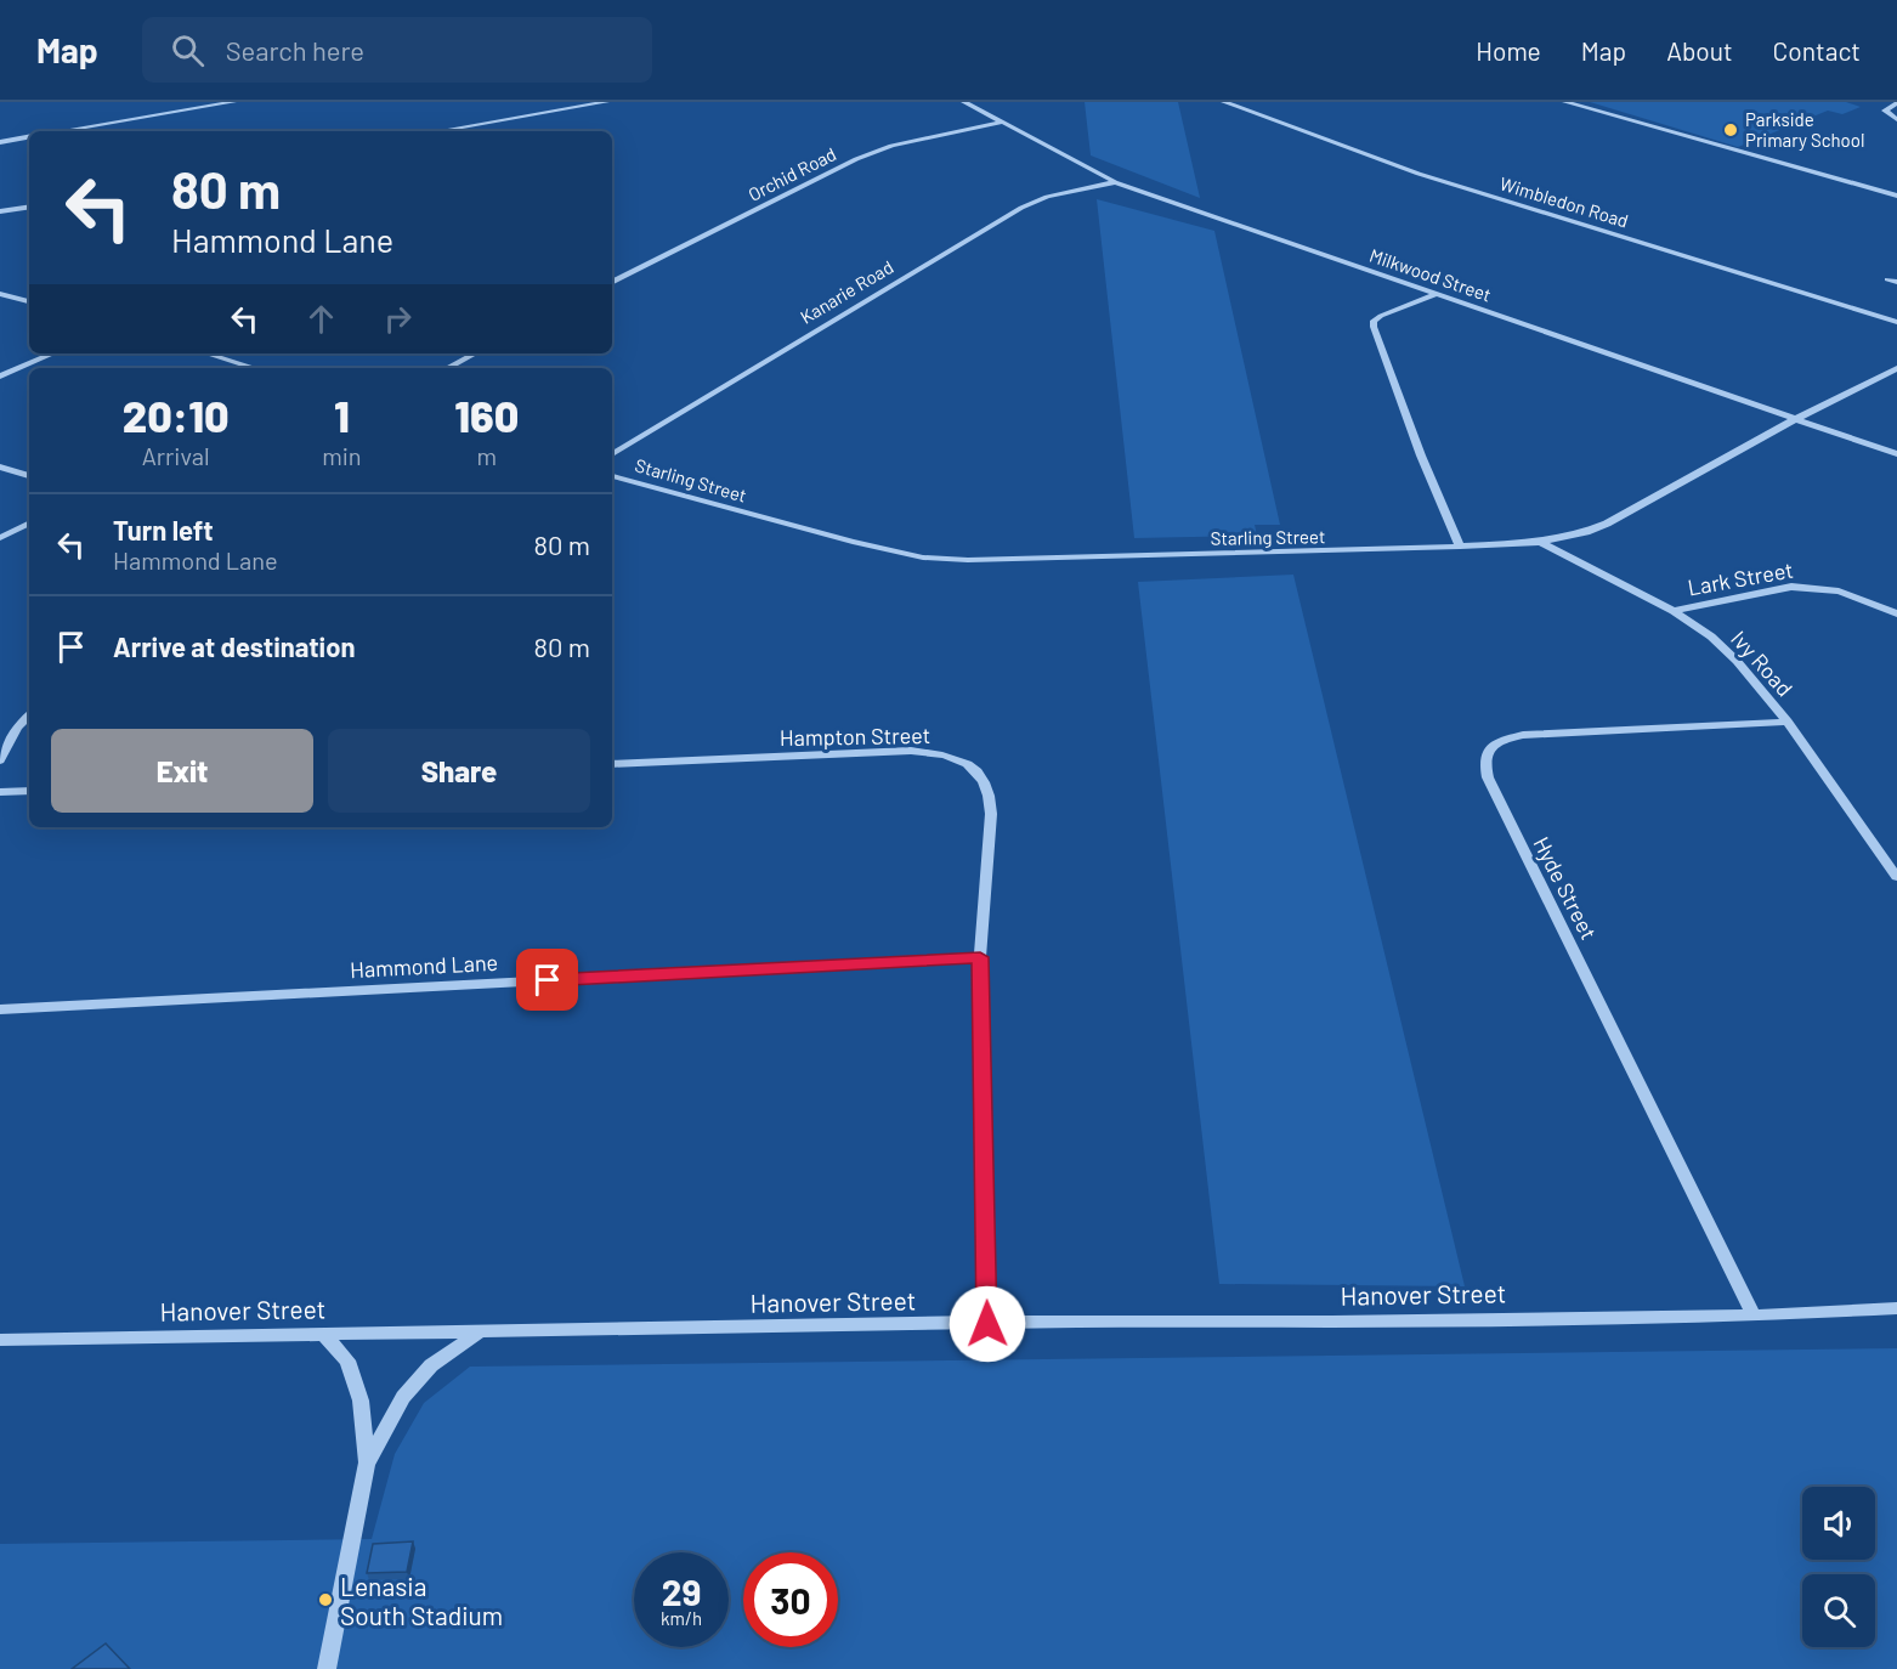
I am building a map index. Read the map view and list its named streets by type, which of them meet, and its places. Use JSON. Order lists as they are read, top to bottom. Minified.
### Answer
{"streets":{"street":["Orchid Road","Wimbledon Road","Milkwood Street","Kanarie Road","Starling Street","Lark Street","Ivy Road","Hampton Street","Hyde Street","Hammond Lane","Hanover Street"]},"crossings":[["Orchid Road","Milkwood Street"],["Milkwood Street","Kanarie Road"],["Milkwood Street","Starling Street"],["Starling Street","Ivy Road"],["Lark Street","Ivy Road"],["Ivy Road","Hyde Street"],["Hampton Street","Hammond Lane"],["Hampton Street","Hanover Street"],["Hyde Street","Hanover Street"]],"places":["Parkside Primary School","Lenasia South Stadium"],"page":{"header":"Map","search":"Search here","nav":["Home","Map","About","Contact"],"turn":["80 m","Hammond Lane"],"eta":["20:10","Arrival","1","min","160","m"],"list":[{"name":"Turn left","note":"Hammond Lane","value":"80 m"},{"name":"Arrive at destination","value":"80 m"}],"buttons":["Exit","Share"],"speed":"29 km/h","limit":"30"}}
